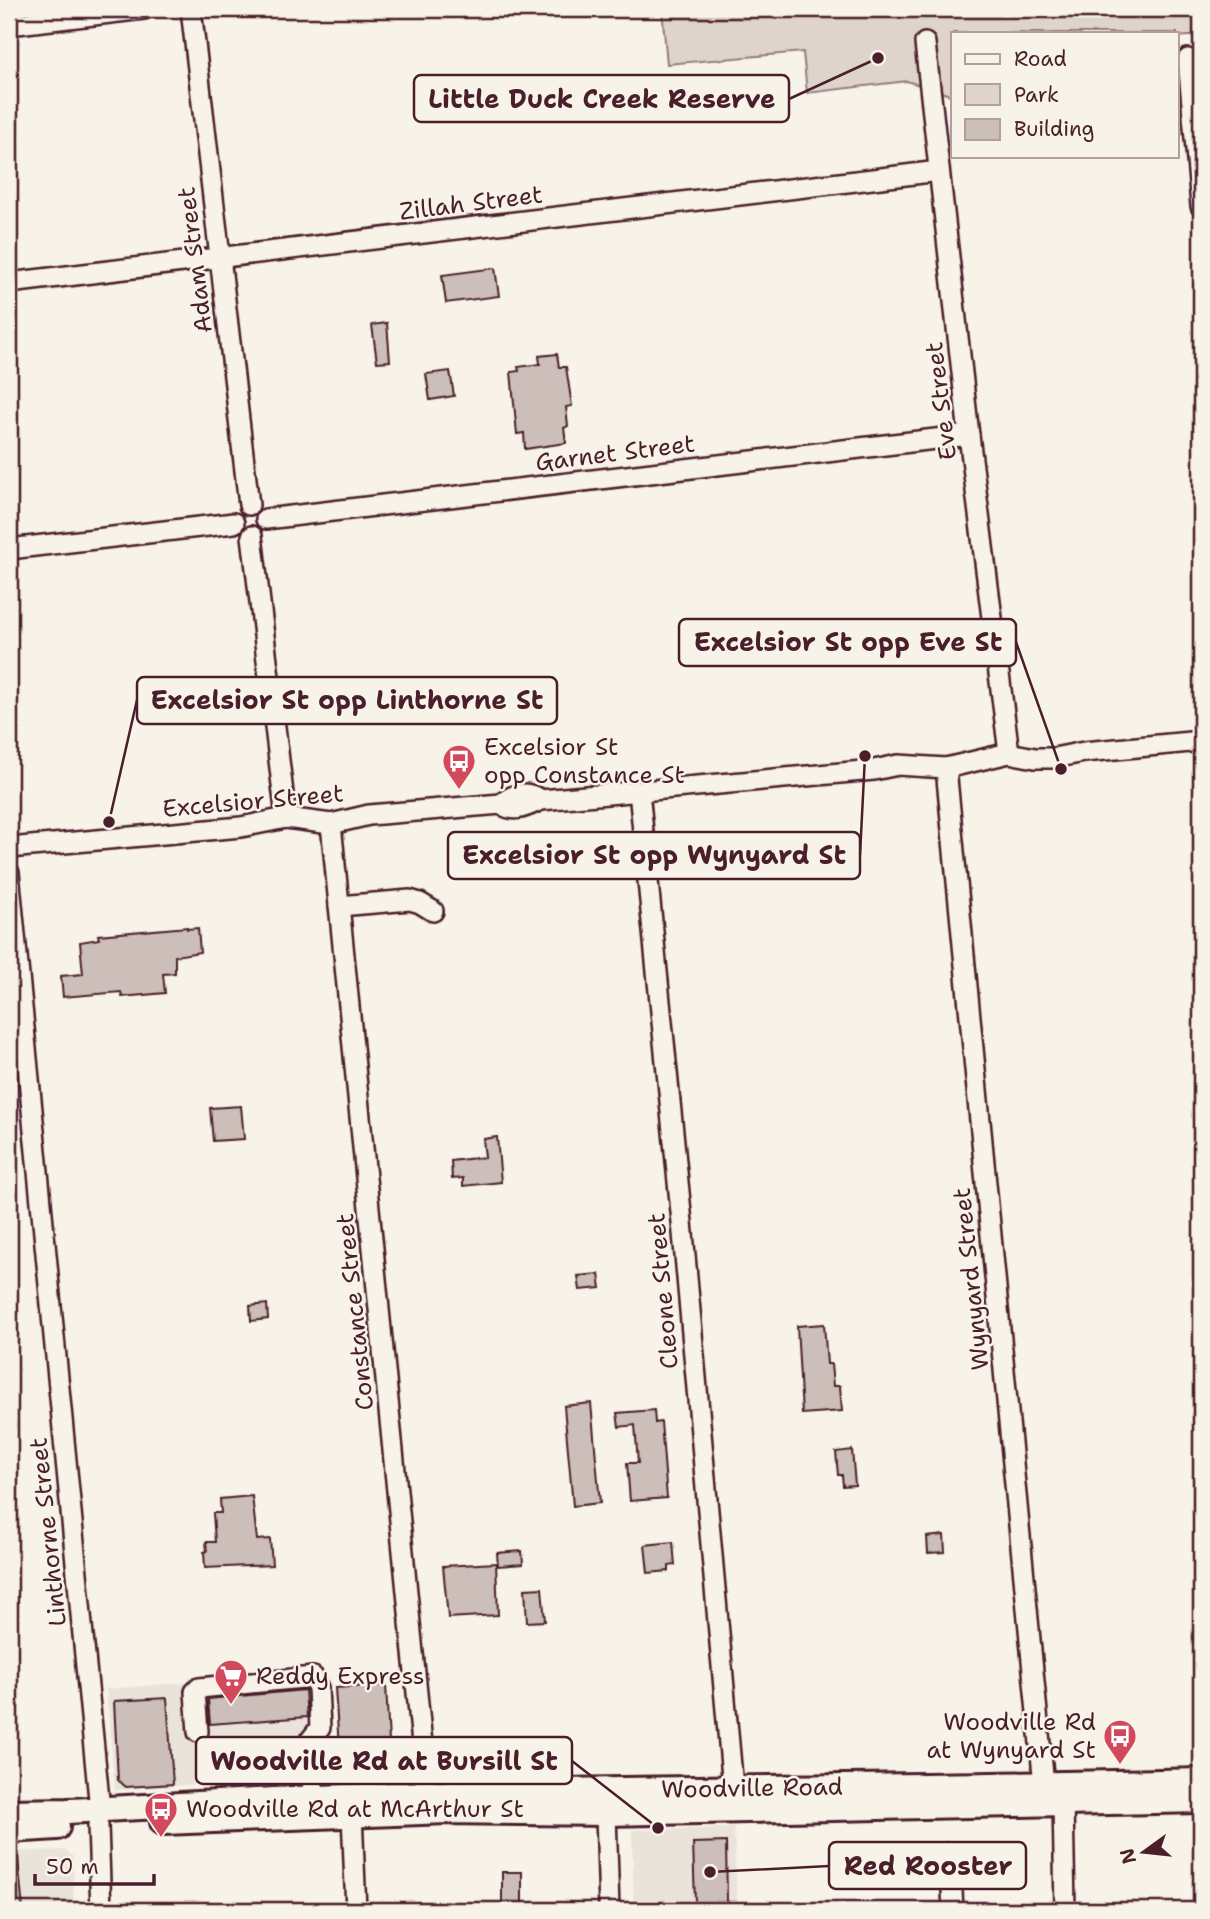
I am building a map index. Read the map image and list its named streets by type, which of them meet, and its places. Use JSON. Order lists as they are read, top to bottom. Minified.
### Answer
{"streets":{"main road":["Woodville Road"],"street":["Zillah Street","Adam Street","Eve Street","Garnet Street","Excelsior Street","Wynyard Street","Cleone Street","Constance Street","Linthorne Street"]},"crossings":[["Zillah Street","Adam Street"],["Zillah Street","Eve Street"],["Adam Street","Garnet Street"],["Eve Street","Garnet Street"],["Eve Street","Excelsior Street"],["Excelsior Street","Wynyard Street"],["Excelsior Street","Cleone Street"],["Excelsior Street","Constance Street"],["Wynyard Street","Woodville Road"],["Cleone Street","Woodville Road"],["Constance Street","Woodville Road"],["Linthorne Street","Woodville Road"]],"places":{"other":["Little Duck Creek Reserve","Excelsior St opp Wynyard St","Excelsior St opp Eve St","Excelsior St opp Linthorne St","Woodville Rd at Bursill St","Red Rooster"],"bus stop":["Excelsior St opp Constance St","Woodville Rd at Wynyard St","Woodville Rd at McArthur St"],"supermarket":["Reddy Express"]},"legend":["Road","Park","Building"],"scale_bar":"50 m","north":"left"}
